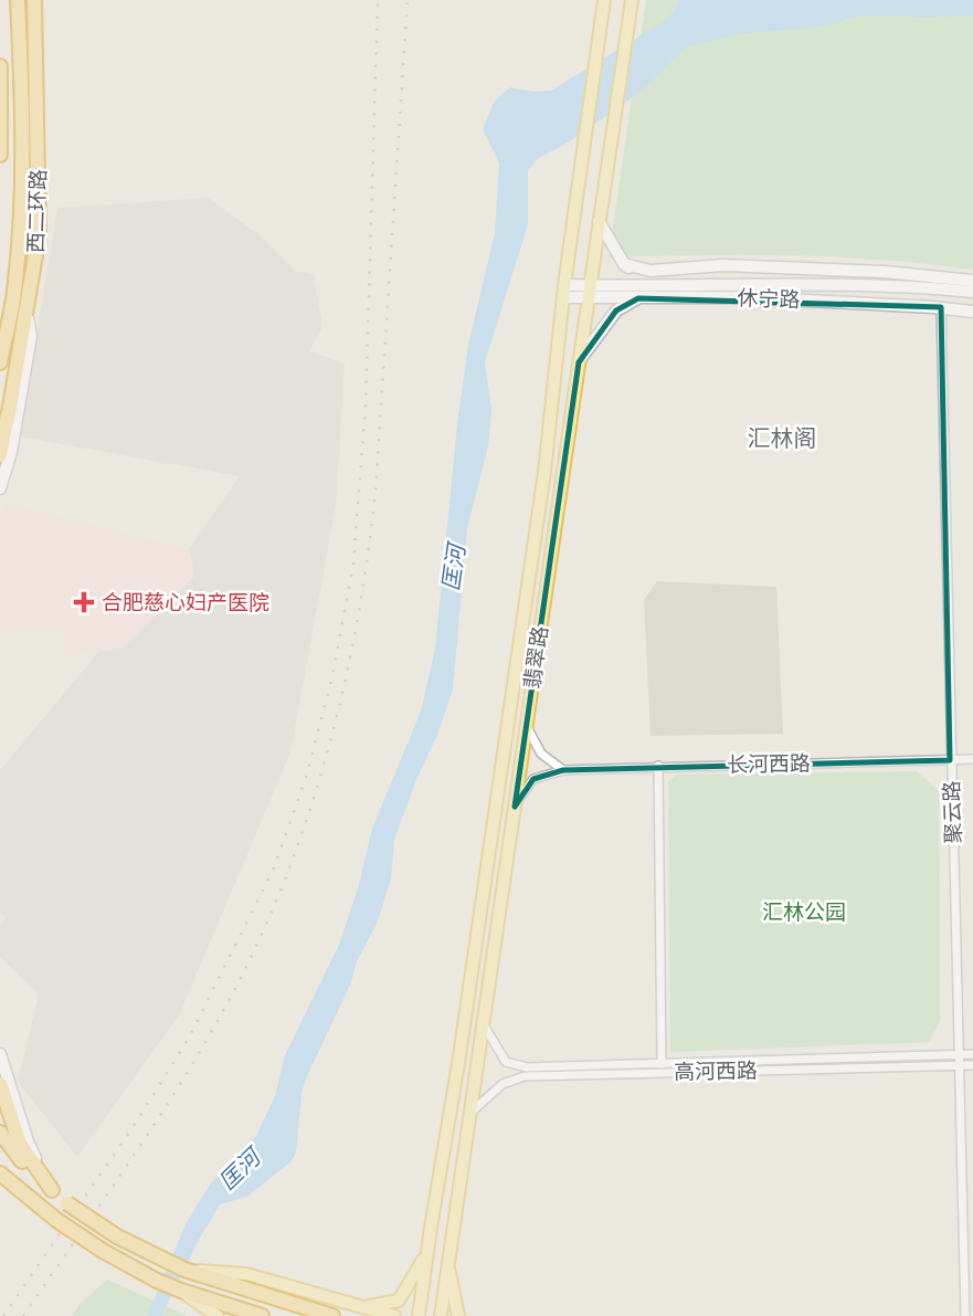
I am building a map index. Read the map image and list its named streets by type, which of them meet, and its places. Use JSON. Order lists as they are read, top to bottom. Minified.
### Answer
{"streets":{"highway":["西二环路"],"main road":["休宁路","翡翠路"],"street":["长河西路","聚云路","高河西路"]},"crossings":[["休宁路","翡翠路"],["休宁路","聚云路"],["翡翠路","高河西路"],["长河西路","聚云路"],["聚云路","高河西路"]],"districts":["汇林阁"],"water":["匡河"],"parks":["汇林公园"],"places":{"health":["合肥慈心妇产医院"]}}
